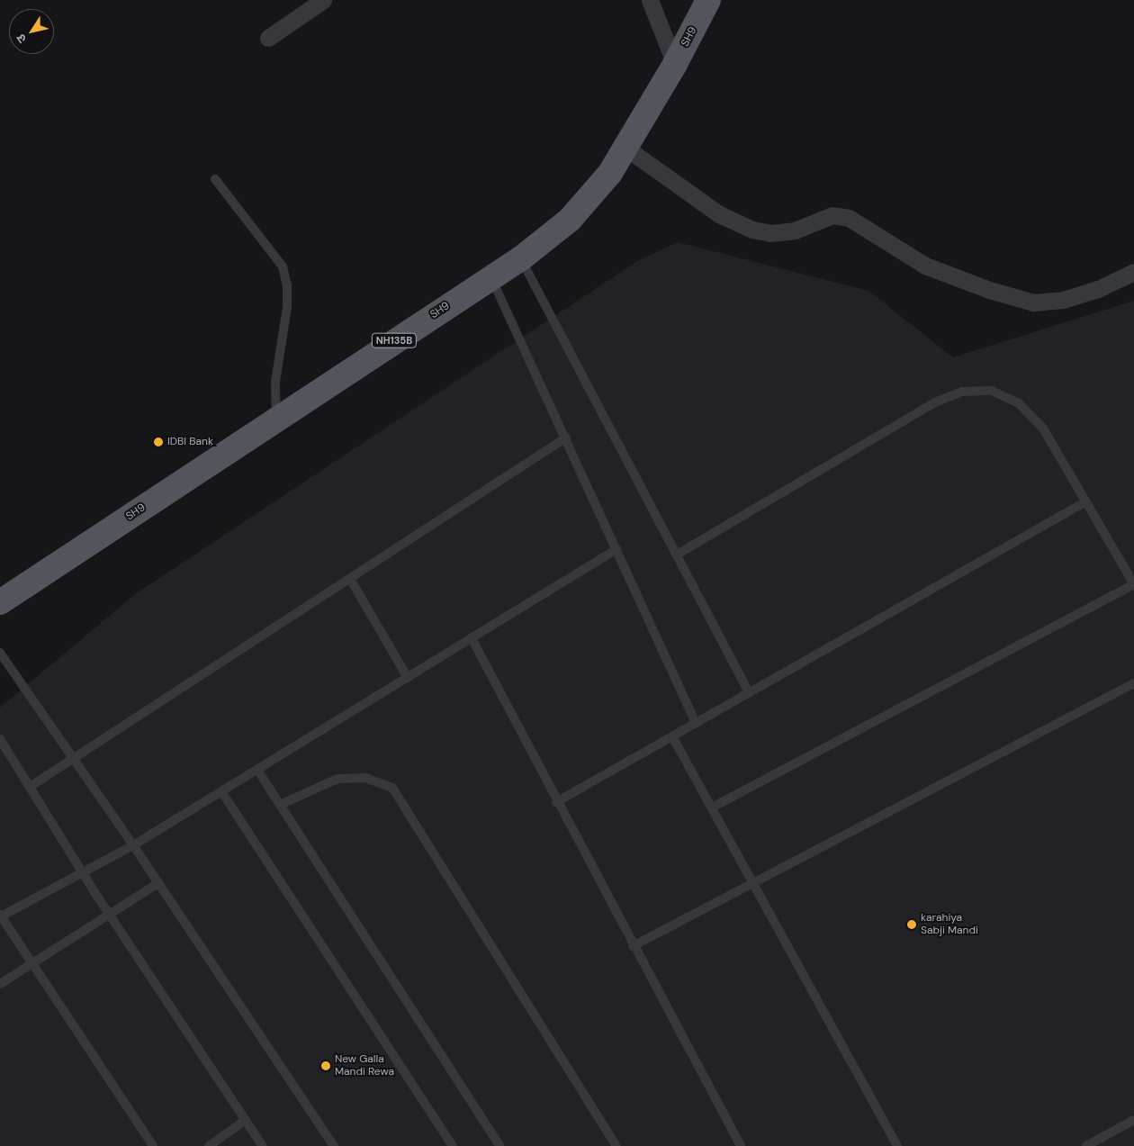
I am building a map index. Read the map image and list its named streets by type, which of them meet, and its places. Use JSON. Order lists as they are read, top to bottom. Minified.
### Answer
{"streets":{"main road":["SH9","NH135B"]},"places":["IDBI Bank","karahiya Sabji Mandi","New Galla Mandi Rewa"],"north":"bottom left"}
